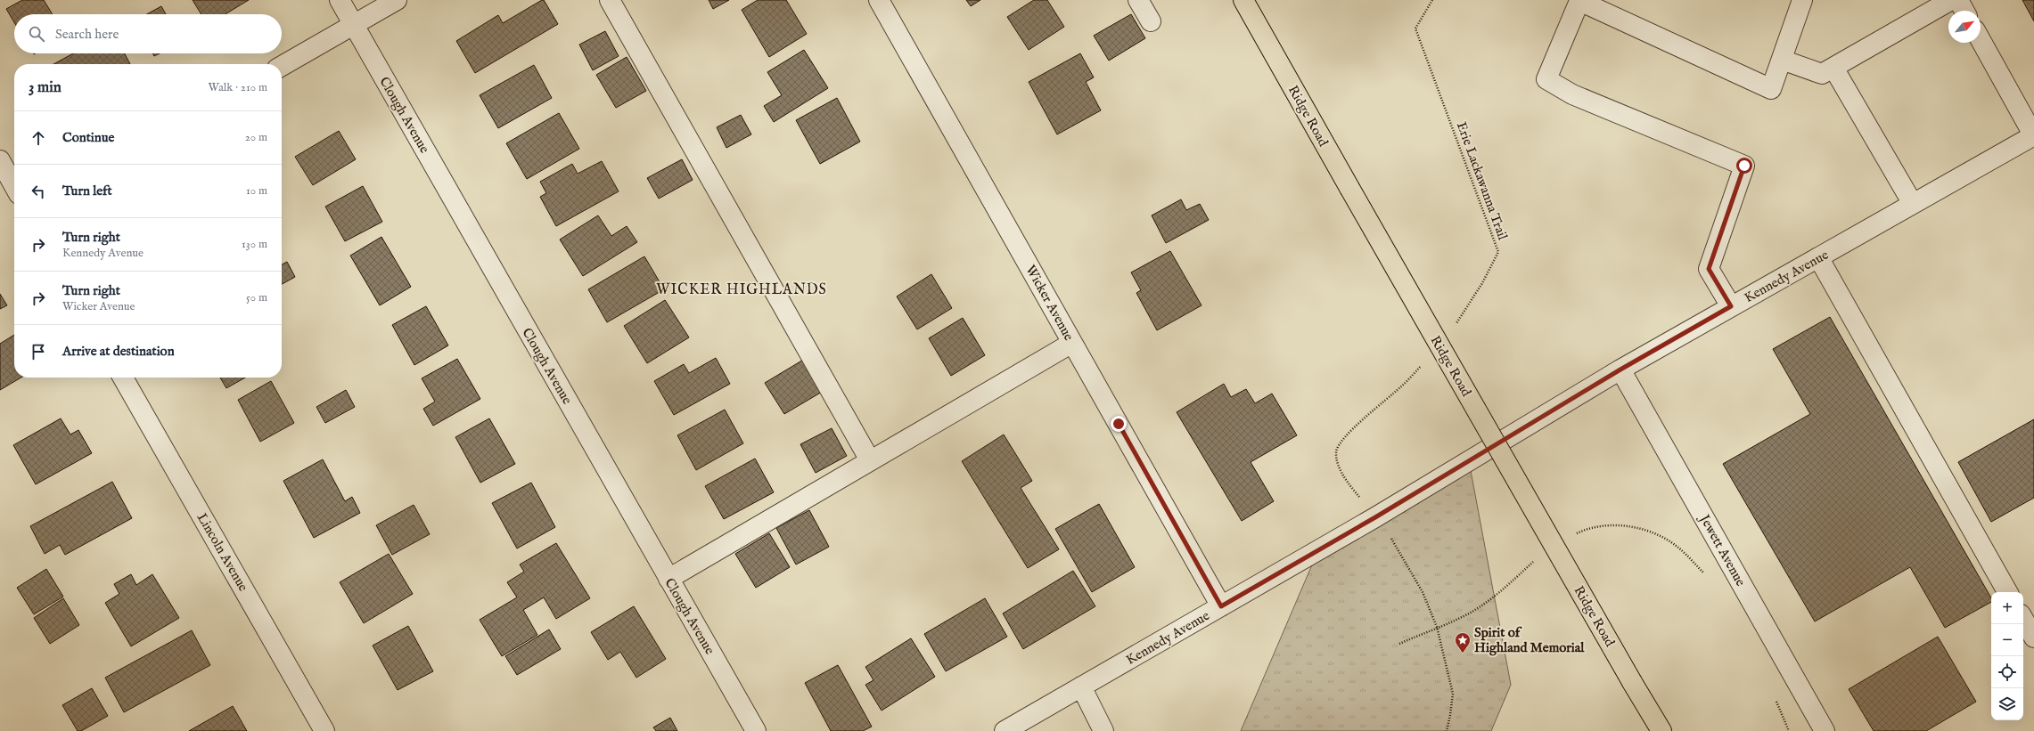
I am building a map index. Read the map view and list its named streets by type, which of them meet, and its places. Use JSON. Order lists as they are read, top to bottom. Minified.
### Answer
{"streets":{"main road":["Ridge Road"],"street":["Clough Avenue","Kennedy Avenue","Wicker Avenue","Jewett Avenue","Lincoln Avenue"],"path":["Erie Lackawanna Trail"]},"crossings":[["Kennedy Avenue","Wicker Avenue"],["Kennedy Avenue","Jewett Avenue"]],"districts":["WICKER HIGHLANDS"],"places":{"place":["Spirit of Highland Memorial"]},"north":"top right","page":{"search":"Search here","heading":["3 min","Walk · 210 m"],"list":[["Continue","20 m"],["Turn left","10 m"],["Turn right","Kennedy Avenue","130 m"],["Turn right","Wicker Avenue","50 m"],"Arrive at destination"],"map_buttons":["+","−"]}}
